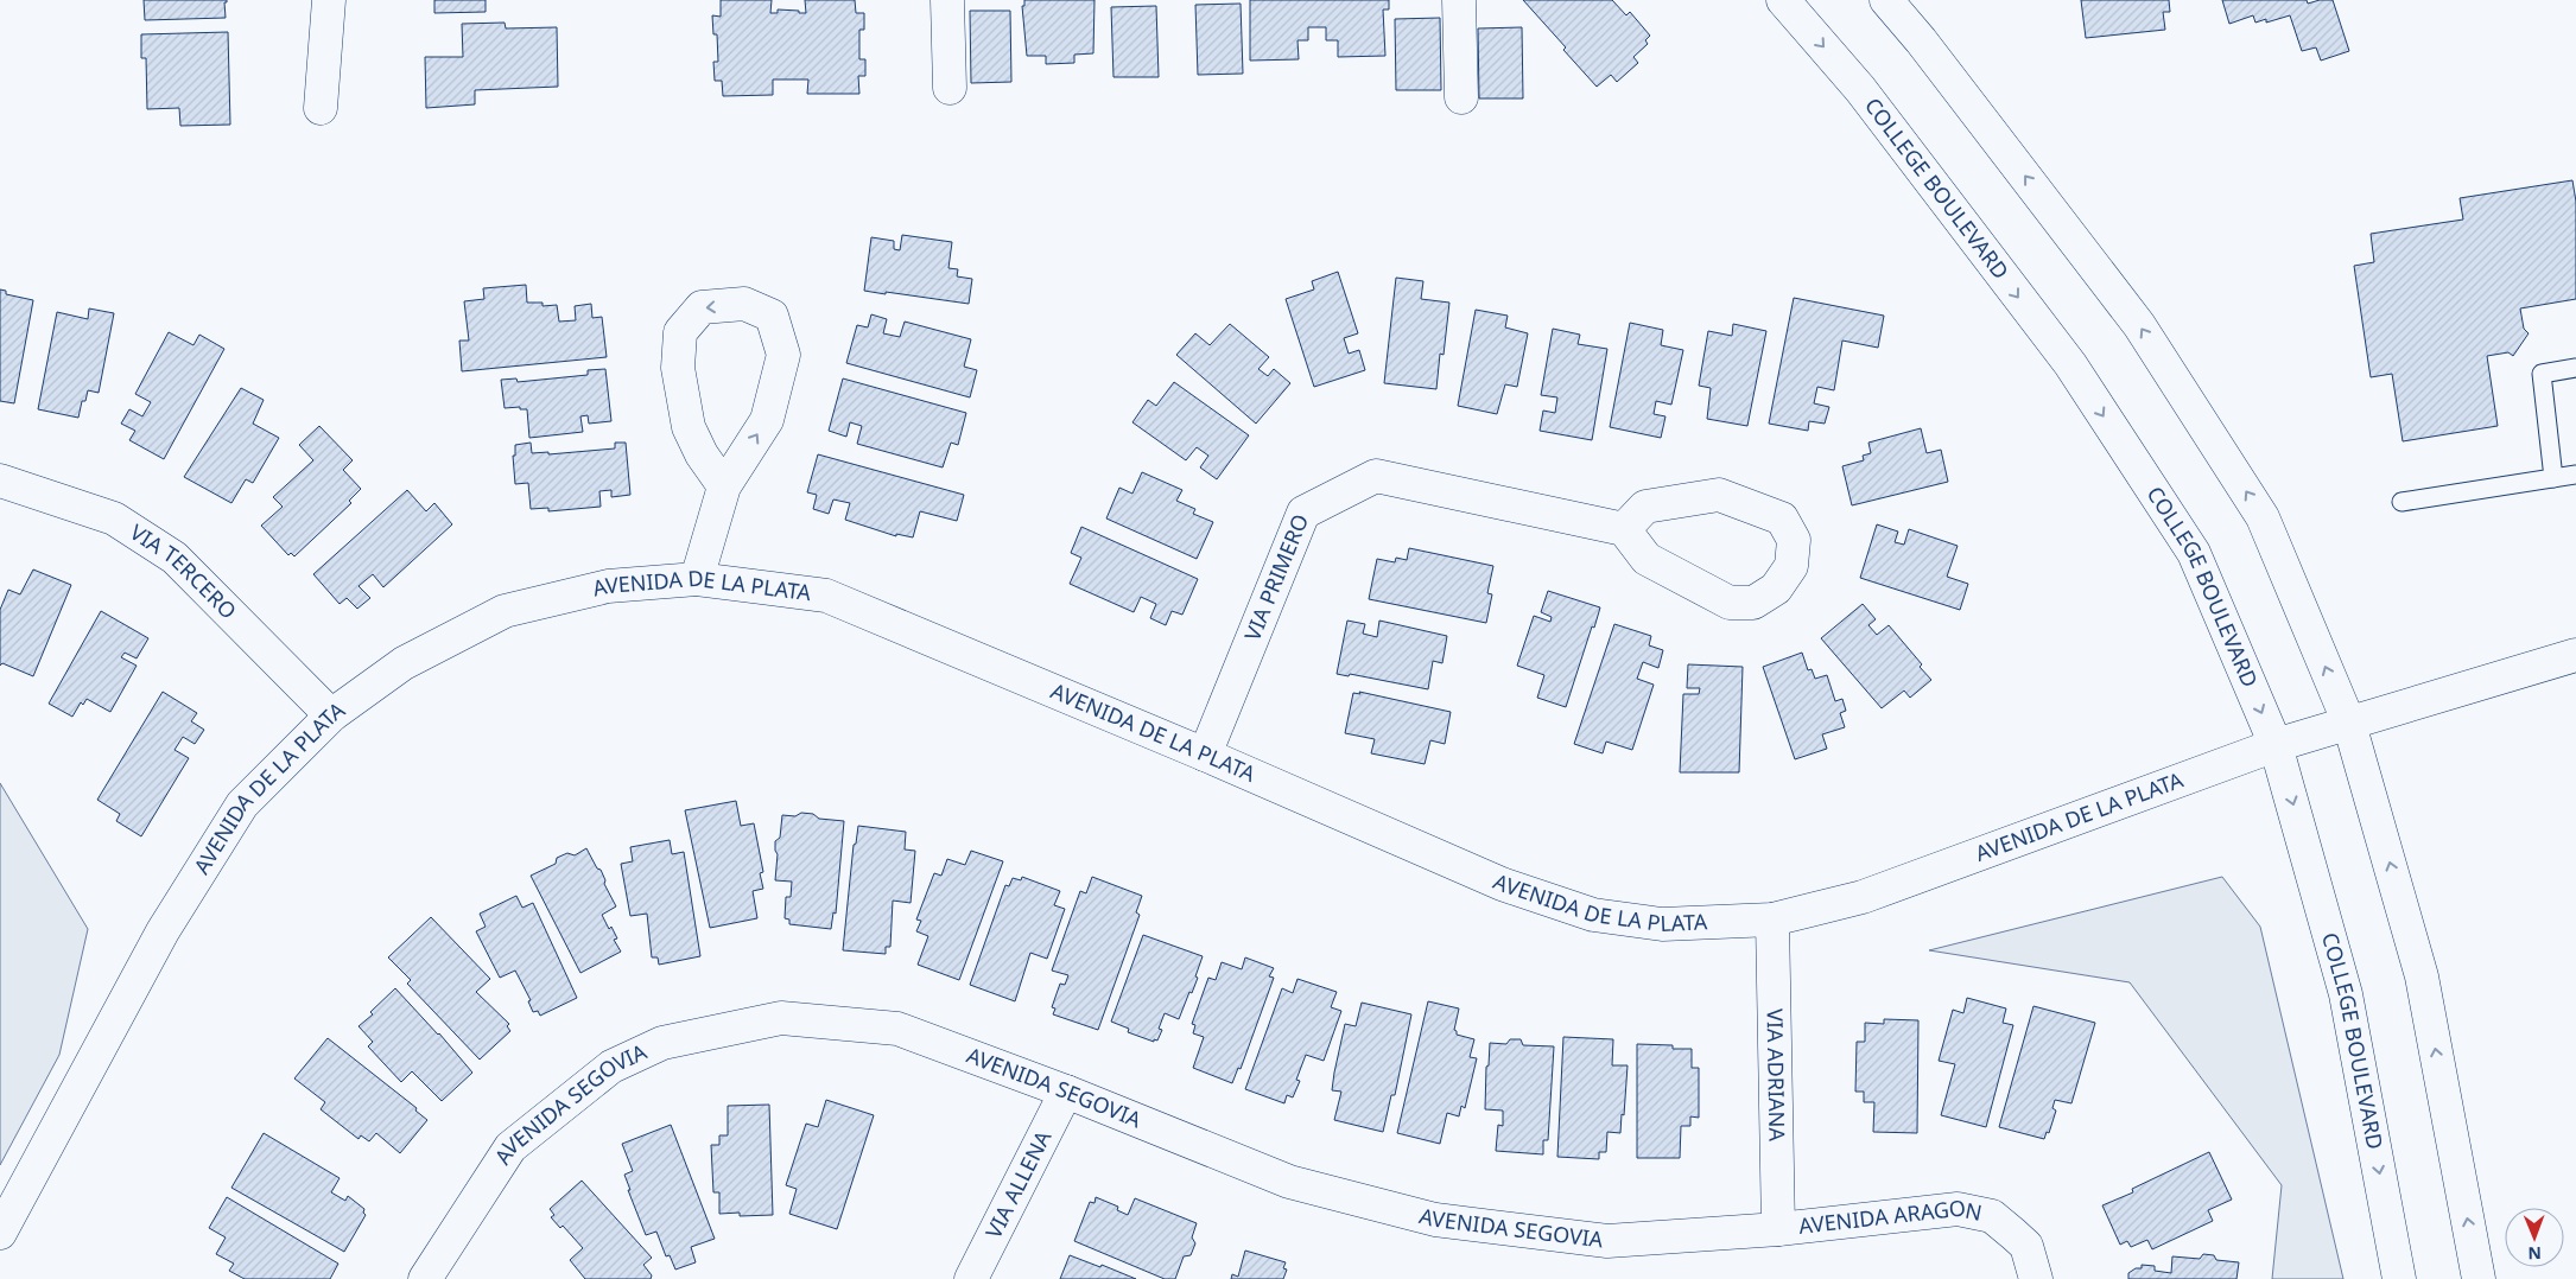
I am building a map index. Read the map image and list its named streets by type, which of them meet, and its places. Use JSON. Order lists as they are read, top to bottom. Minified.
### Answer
{"streets":{"street":["COLLEGE BOULEVARD","VIA TERCERO","VIA PRIMERO","AVENIDA DE LA PLATA","VIA ADRIANA","AVENIDA SEGOVIA","VIA ALLENA","AVENIDA ARAGON"]},"crossings":[["COLLEGE BOULEVARD","AVENIDA DE LA PLATA"],["VIA TERCERO","AVENIDA DE LA PLATA"],["VIA PRIMERO","AVENIDA DE LA PLATA"],["AVENIDA DE LA PLATA","VIA ADRIANA"],["VIA ADRIANA","AVENIDA SEGOVIA"],["VIA ADRIANA","AVENIDA ARAGON"],["AVENIDA SEGOVIA","VIA ALLENA"],["AVENIDA SEGOVIA","AVENIDA ARAGON"]],"north":"bottom"}
